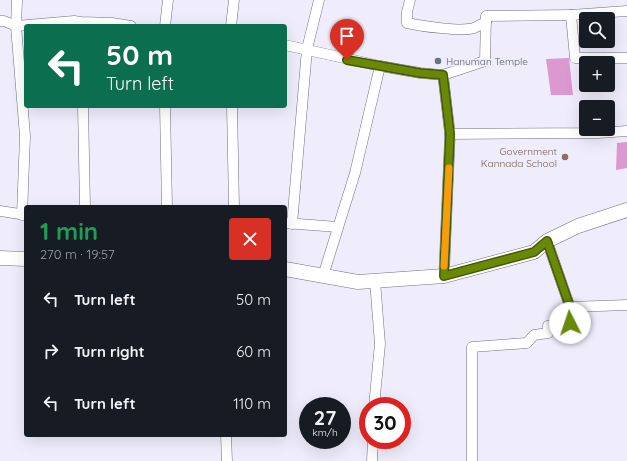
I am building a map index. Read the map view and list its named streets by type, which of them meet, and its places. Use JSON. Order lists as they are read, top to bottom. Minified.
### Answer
{"places":["Hanuman Temple","Government Kannada School"],"page":{"map_buttons":["+","−"],"turn":["50 m","Turn left"],"heading":["1 min","270 m · 19:57"],"list":[{"name":"Turn left","value":"50 m"},{"name":"Turn right","value":"60 m"},{"name":"Turn left","value":"110 m"}],"speed":"27 km/h","limit":"30"}}
